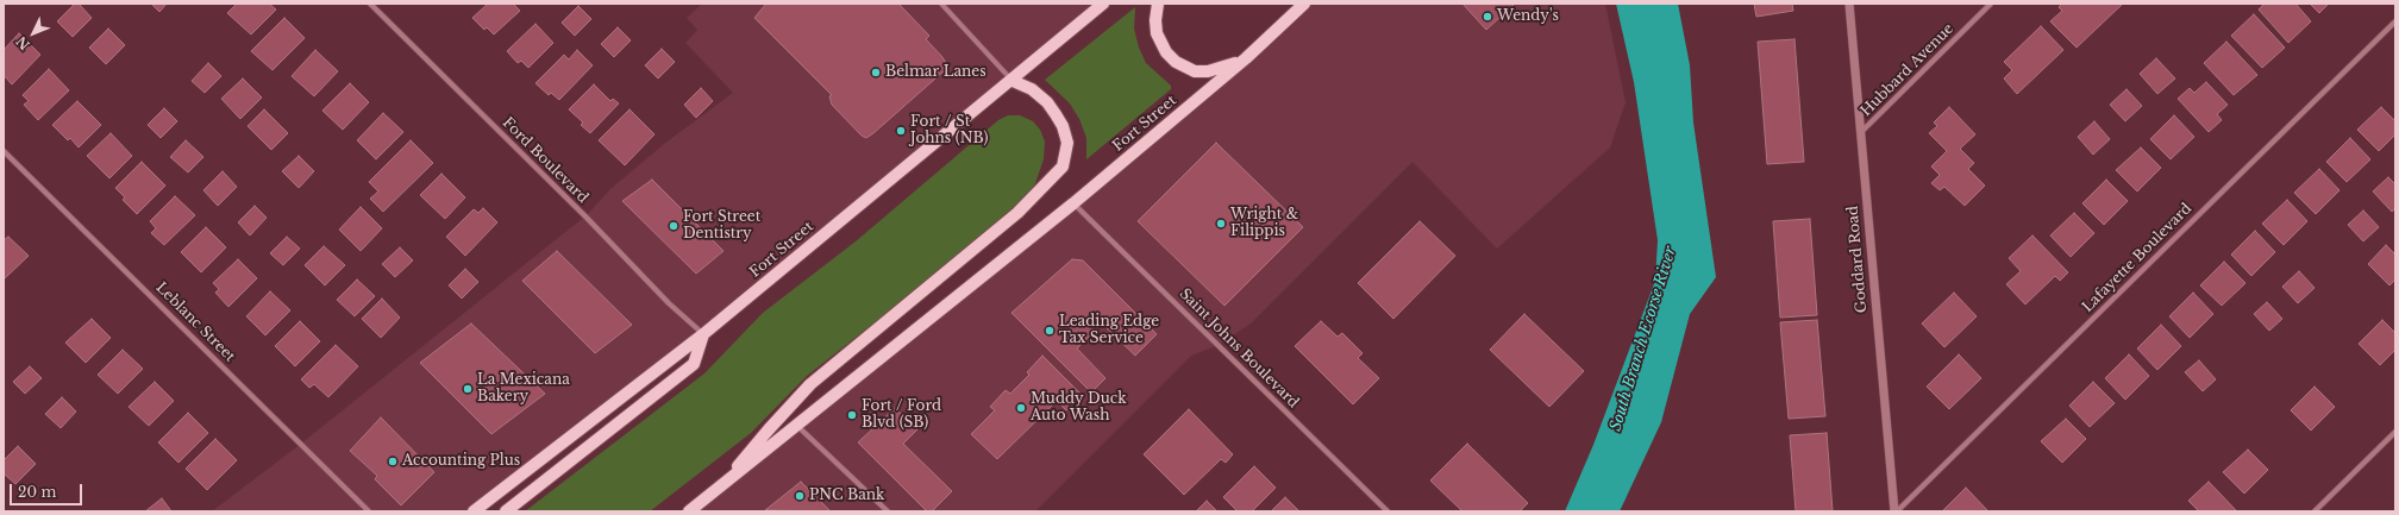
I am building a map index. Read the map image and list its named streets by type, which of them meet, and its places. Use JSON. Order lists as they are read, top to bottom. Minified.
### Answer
{"streets":{"main road":["Fort Street"],"street":["Hubbard Avenue","Ford Boulevard","Lafayette Boulevard","Goddard Road","Leblanc Street","Saint Johns Boulevard"]},"crossings":[["Hubbard Avenue","Goddard Road"],["Fort Street","Ford Boulevard"],["Fort Street","Saint Johns Boulevard"],["Lafayette Boulevard","Goddard Road"]],"water":["South Branch Ecorse River"],"places":["Wendy's","Belmar Lanes","Fort / St Johns (NB)","Wright & Filippis","Fort Street Dentistry","Leading Edge Tax Service","La Mexicana Bakery","Muddy Duck Auto Wash","Fort / Ford Blvd (SB)","Accounting Plus","PNC Bank"],"scale_bar":"20 m","north":"bottom left"}
